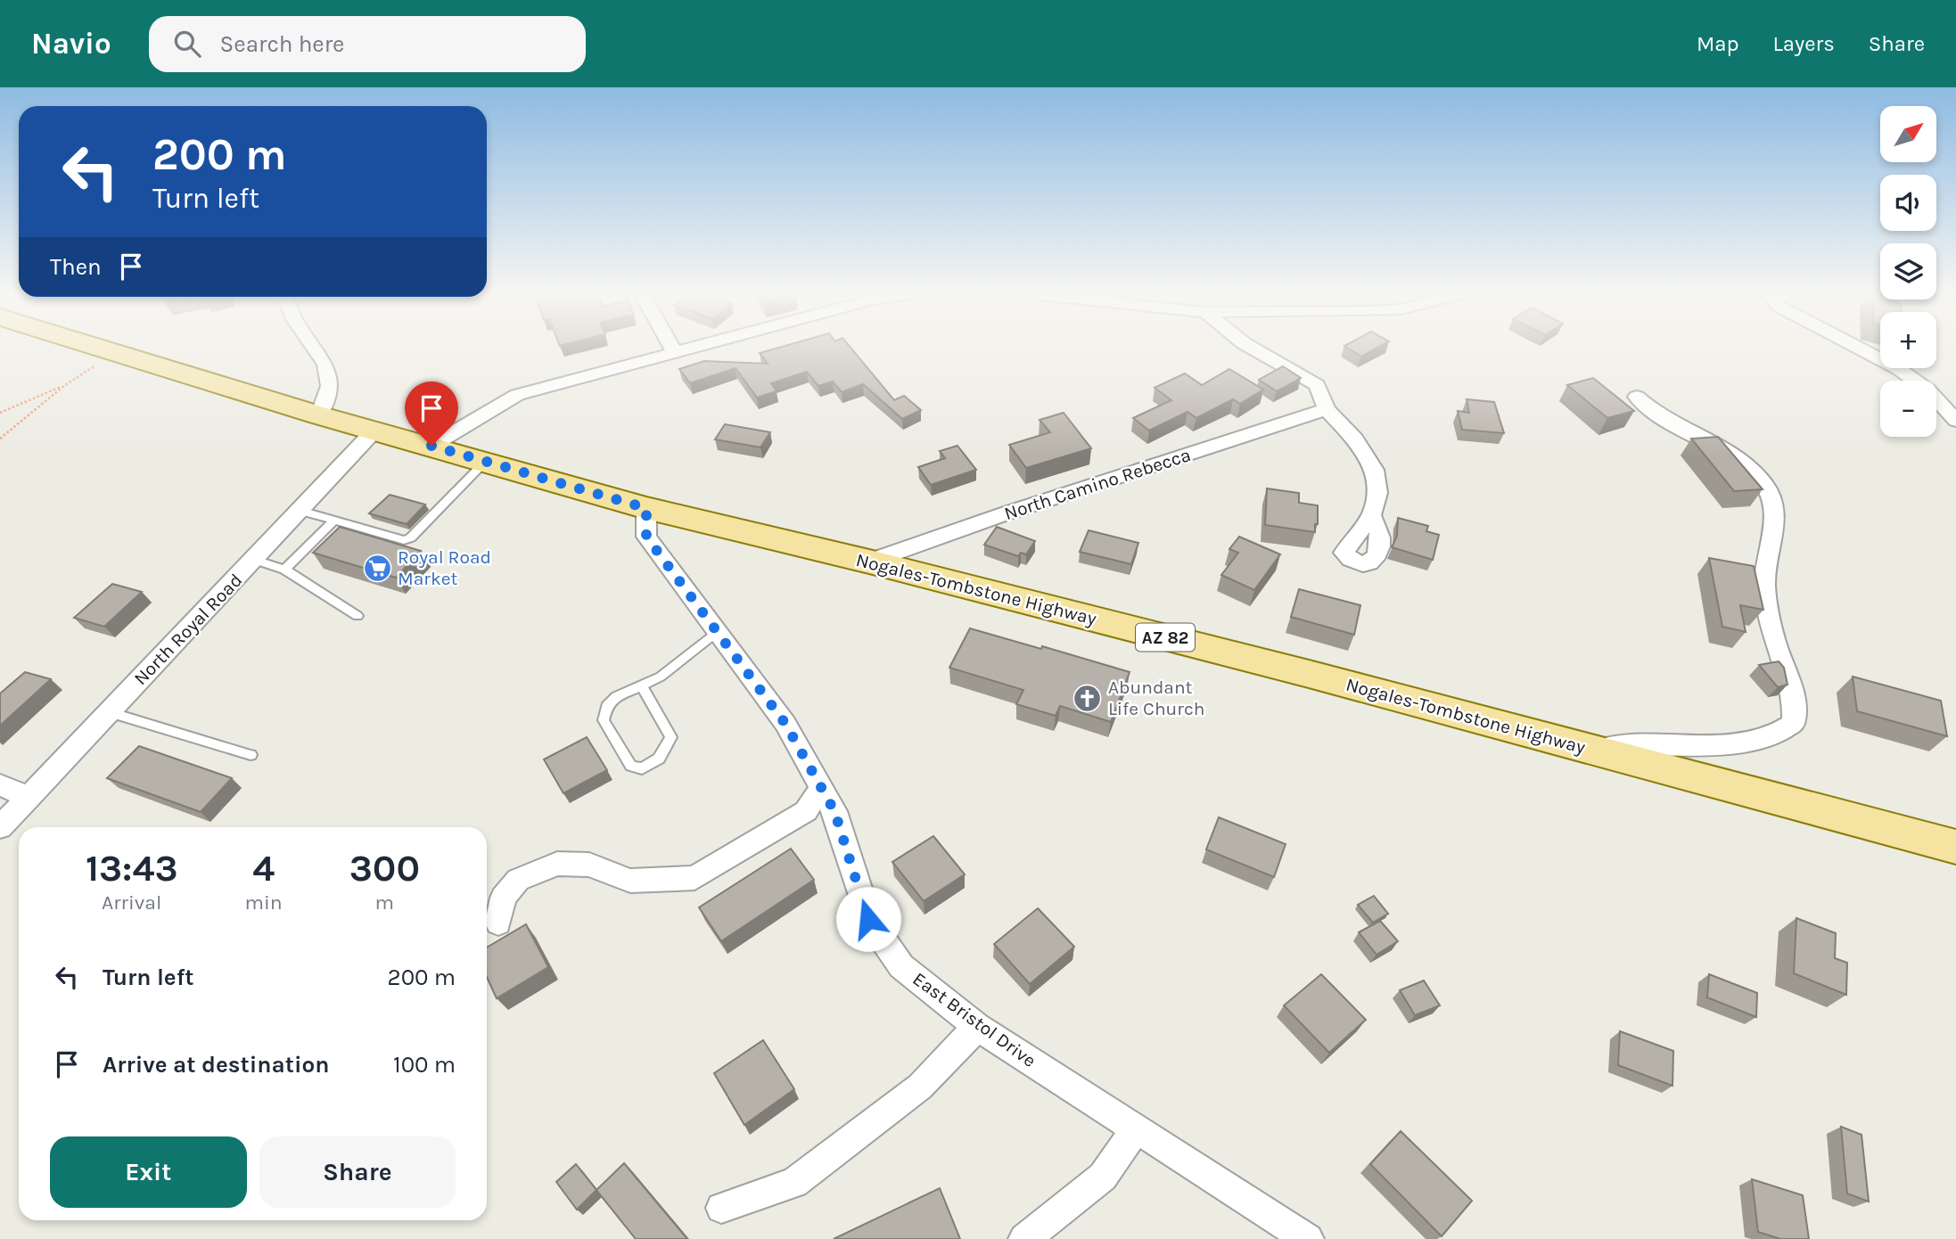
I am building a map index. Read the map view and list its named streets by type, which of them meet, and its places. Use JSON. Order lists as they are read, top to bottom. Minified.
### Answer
{"streets":{"main road":["Nogales-Tombstone Highway","AZ 82"],"street":["North Camino Rebecca","North Royal Road","East Bristol Drive"]},"crossings":[["North Camino Rebecca","Nogales-Tombstone Highway"],["Nogales-Tombstone Highway","North Royal Road"],["Nogales-Tombstone Highway","East Bristol Drive"]],"places":{"supermarket":["Royal Road Market"],"church":["Abundant Life Church"]},"north":"top right","page":{"header":"Navio","search":"Search here","nav":["Map","Layers","Share"],"map_buttons":["+","−"],"turn":["200 m","Turn left"],"then":"Then","eta":["13:43","Arrival","4","min","300","m"],"list":[{"name":"Turn left","value":"200 m"},{"name":"Arrive at destination","value":"100 m"}],"buttons":["Exit","Share"]}}
